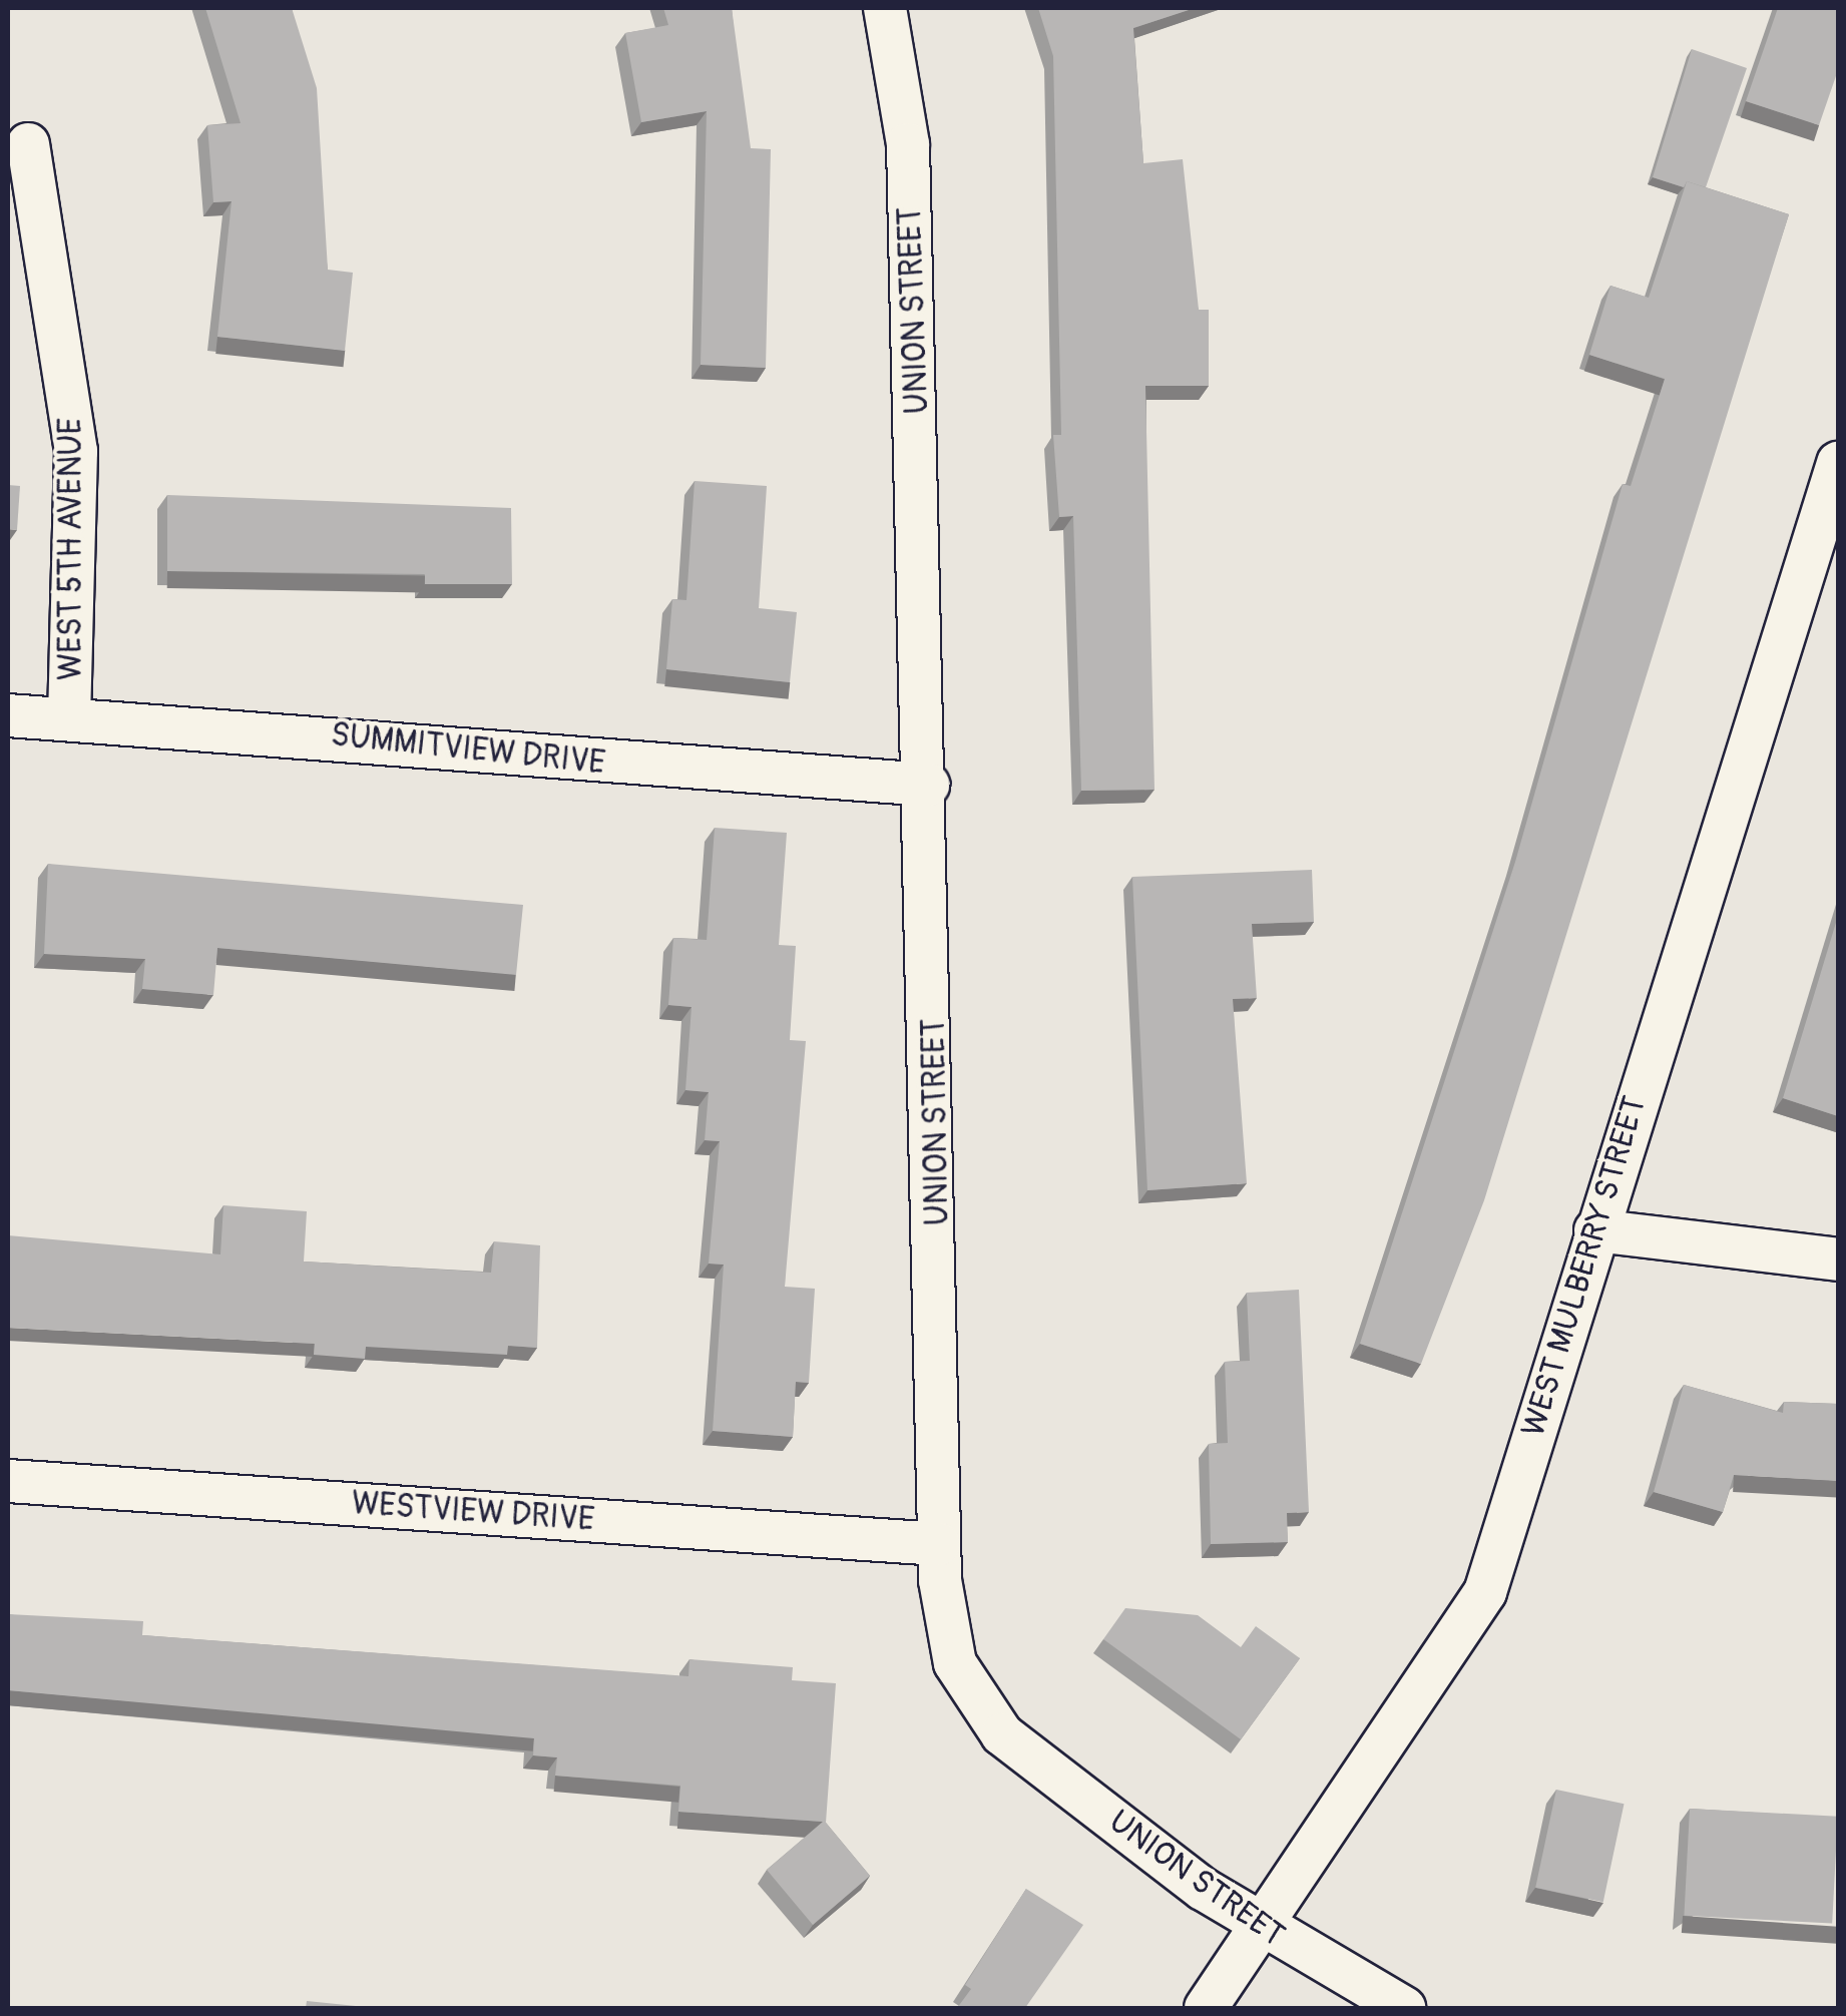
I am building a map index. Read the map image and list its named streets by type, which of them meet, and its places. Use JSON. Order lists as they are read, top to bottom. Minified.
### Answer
{"streets":{"street":["UNION STREET","WEST 5TH AVENUE","SUMMITVIEW DRIVE","WEST MULBERRY STREET","WESTVIEW DRIVE"]},"crossings":[["UNION STREET","SUMMITVIEW DRIVE"],["UNION STREET","WEST MULBERRY STREET"],["UNION STREET","WESTVIEW DRIVE"],["WEST 5TH AVENUE","SUMMITVIEW DRIVE"]]}
